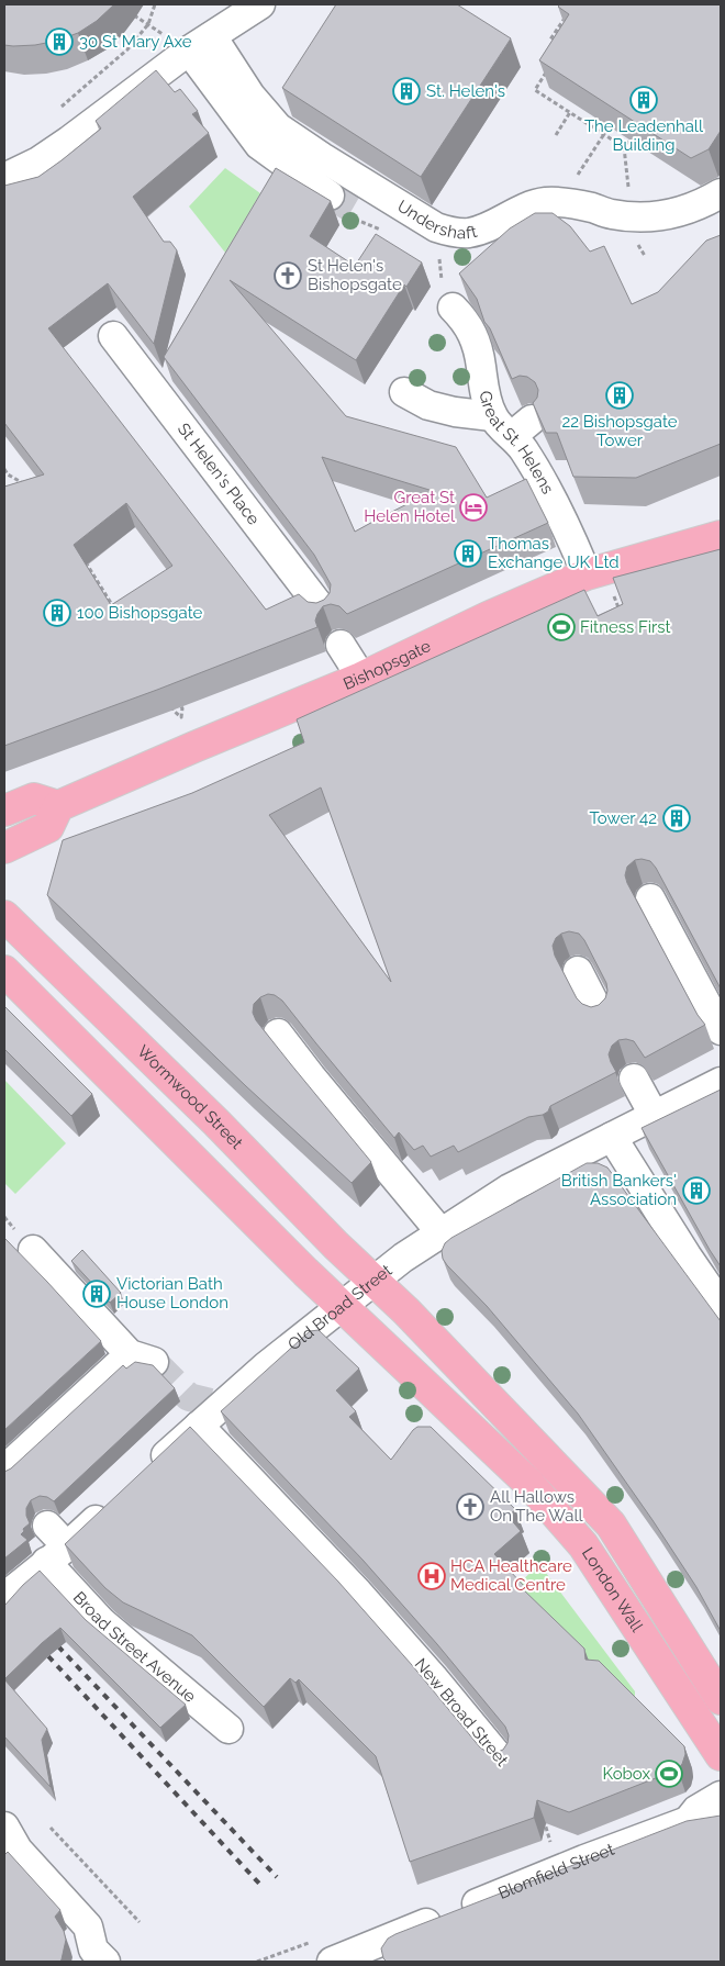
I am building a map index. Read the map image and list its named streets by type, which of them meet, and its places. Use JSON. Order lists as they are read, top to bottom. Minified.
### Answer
{"streets":{"main road":["Bishopsgate","Wormwood Street","London Wall"],"street":["Undershaft","Great St. Helens","St Helen's Place","Old Broad Street","Broad Street Avenue","New Broad Street","Blomfield Street"]},"crossings":[["Great St. Helens","Bishopsgate"],["Wormwood Street","Old Broad Street"],["Wormwood Street","London Wall"],["Old Broad Street","London Wall"],["Old Broad Street","New Broad Street"]],"places":{"building":["30 St Mary Axe","St. Helen's","The Leadenhall Building","22 Bishopsgate Tower","Thomas Exchange UK Ltd","100 Bishopsgate","Tower 42","British Bankers' Association","Victorian Bath House London"],"church":["St Helen's Bishopsgate","All Hallows On The Wall"],"hotel":["Great St Helen Hotel"],"sports":["Fitness First","Kobox"],"hospital":["HCA Healthcare Medical Centre"]}}
